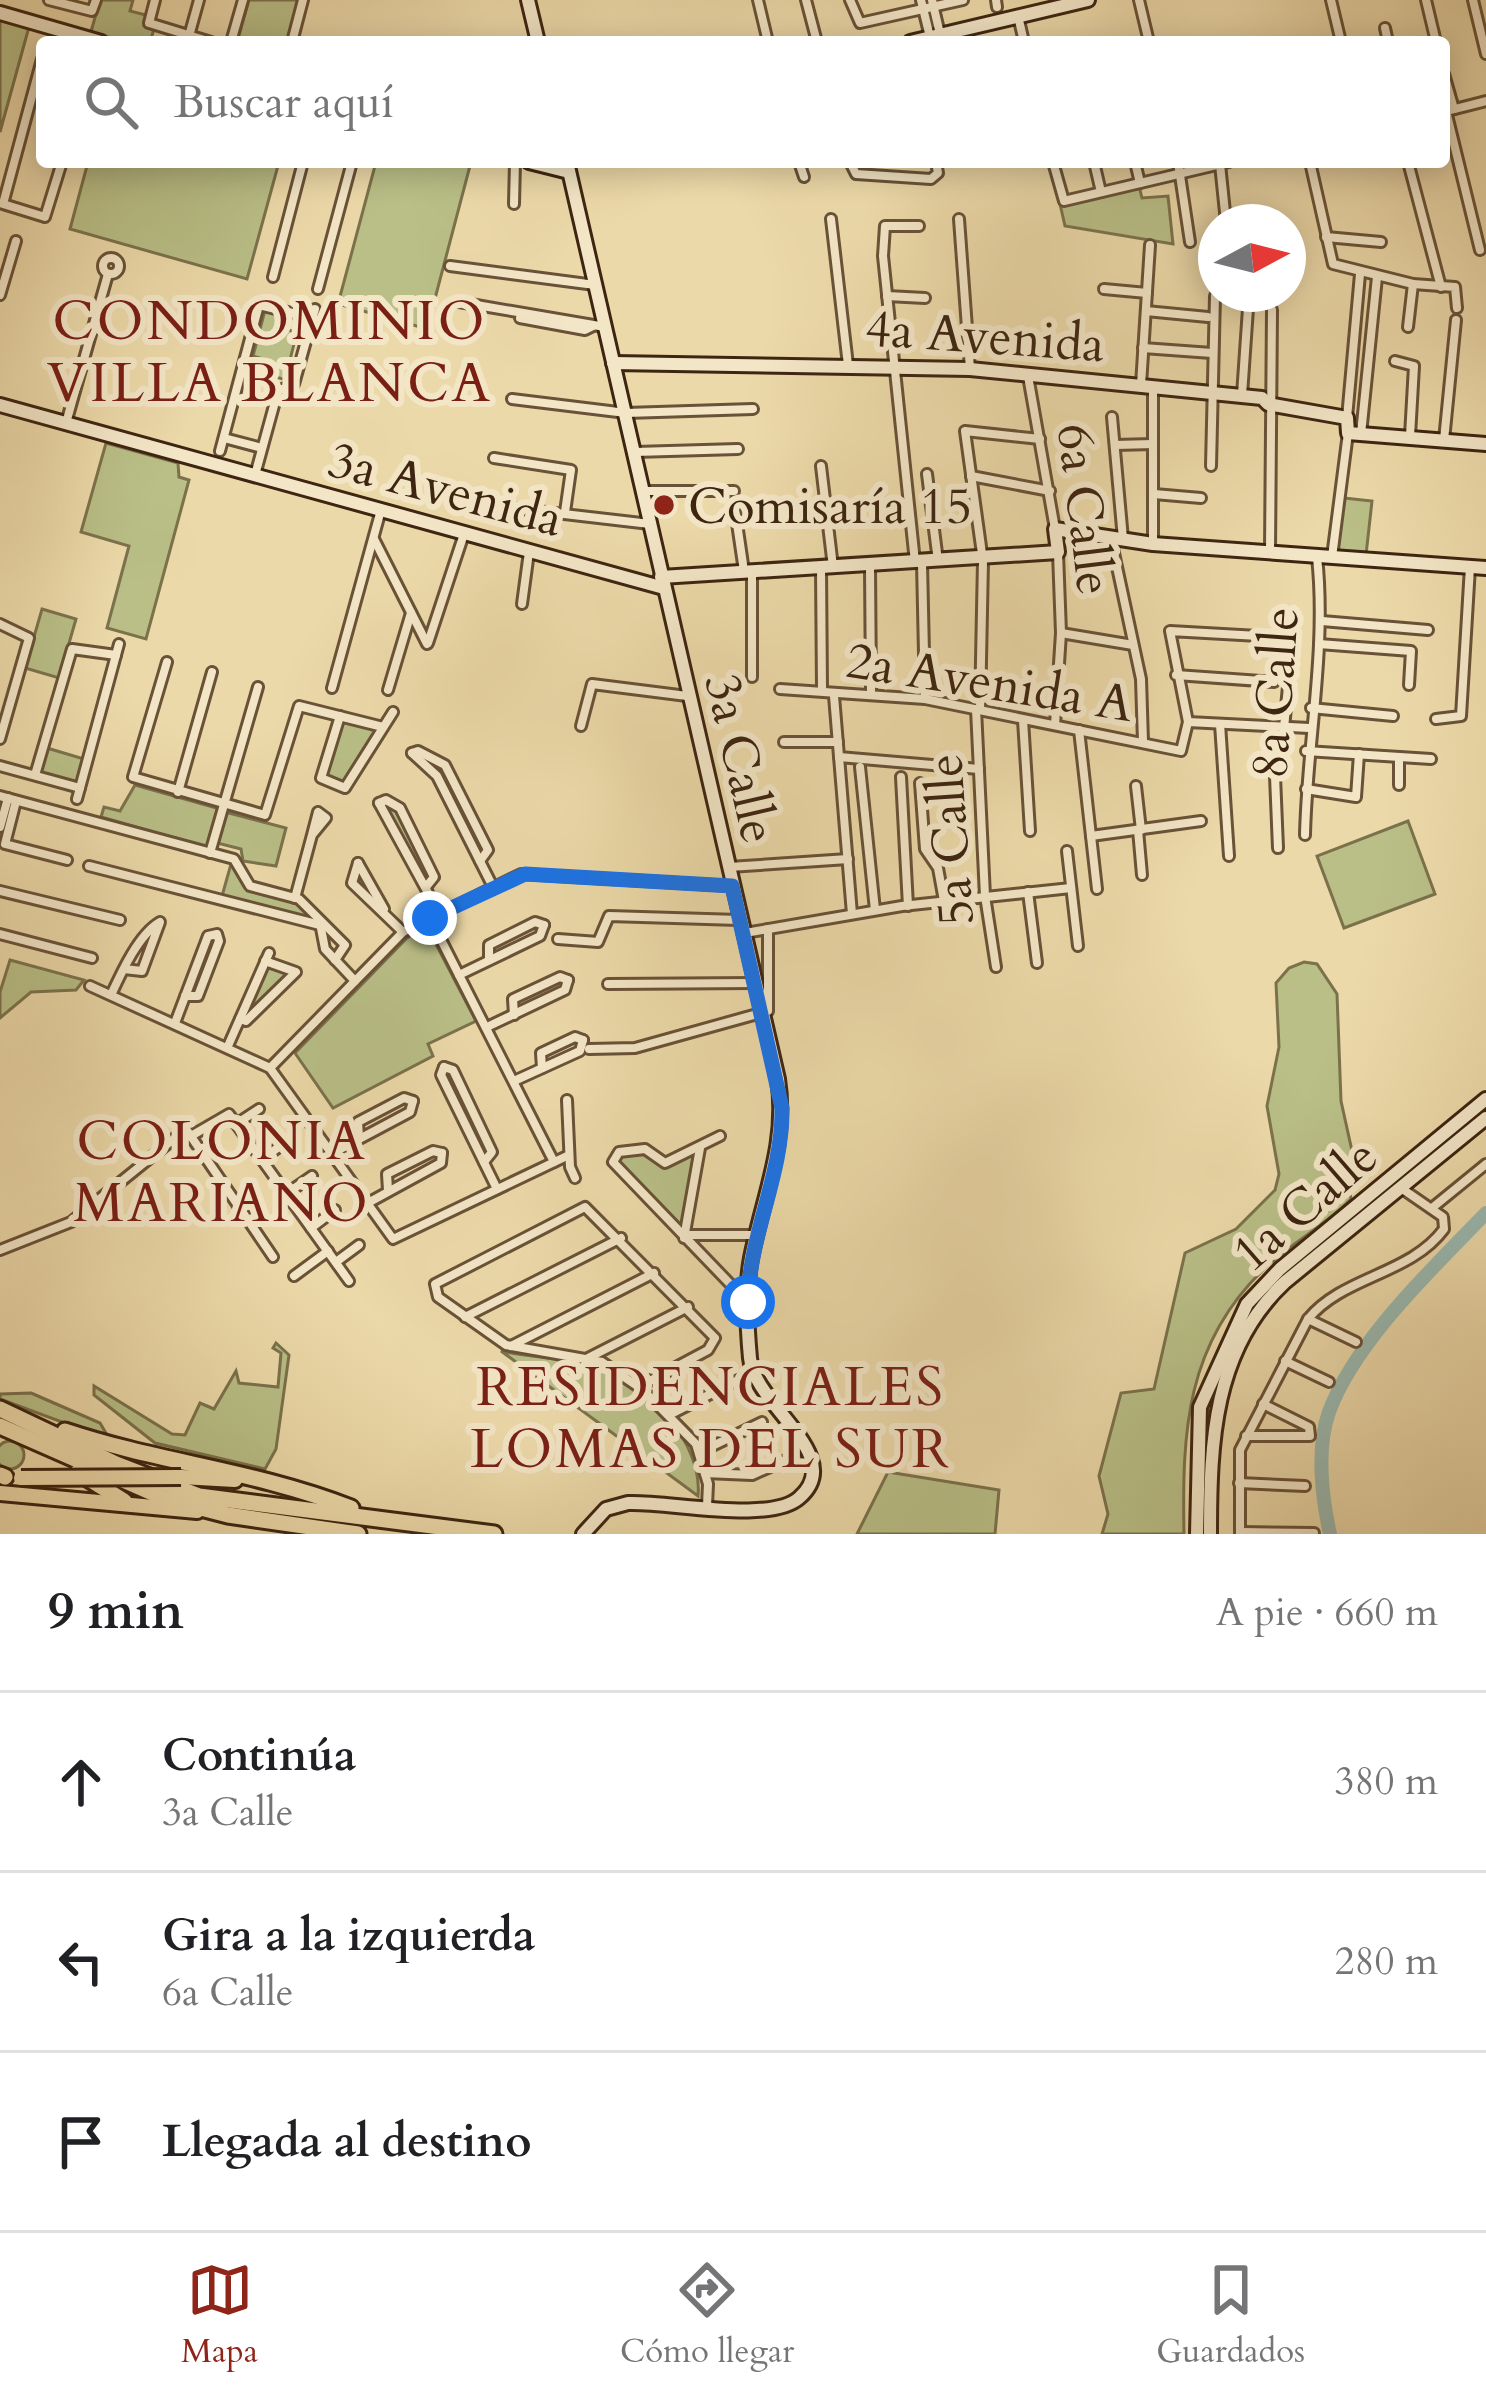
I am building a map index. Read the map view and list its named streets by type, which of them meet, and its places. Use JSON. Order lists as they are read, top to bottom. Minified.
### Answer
{"streets":{"main road":["4a Avenida","3a Avenida","6a Calle","3a Calle","1a Calle"],"street":["2a Avenida A","8a Calle","5a Calle"]},"crossings":[["4a Avenida","6a Calle"],["4a Avenida","8a Calle"],["4a Avenida","3a Calle"],["3a Avenida","6a Calle"],["3a Avenida","3a Calle"],["3a Avenida","5a Calle"],["6a Calle","2a Avenida A"],["6a Calle","5a Calle"],["2a Avenida A","5a Calle"]],"districts":["CONDOMINIO VILLA BLANCA","COLONIA MARIANO","RESIDENCIALES LOMAS DEL SUR"],"places":["Comisaría 15"],"north":"right","page":{"search":"Buscar aquí","heading":["9 min","A pie · 660 m"],"list":[["Continúa","3a Calle","380 m"],["Gira a la izquierda","6a Calle","280 m"],"Llegada al destino"],"nav":["Mapa","Cómo llegar","Guardados"]}}
